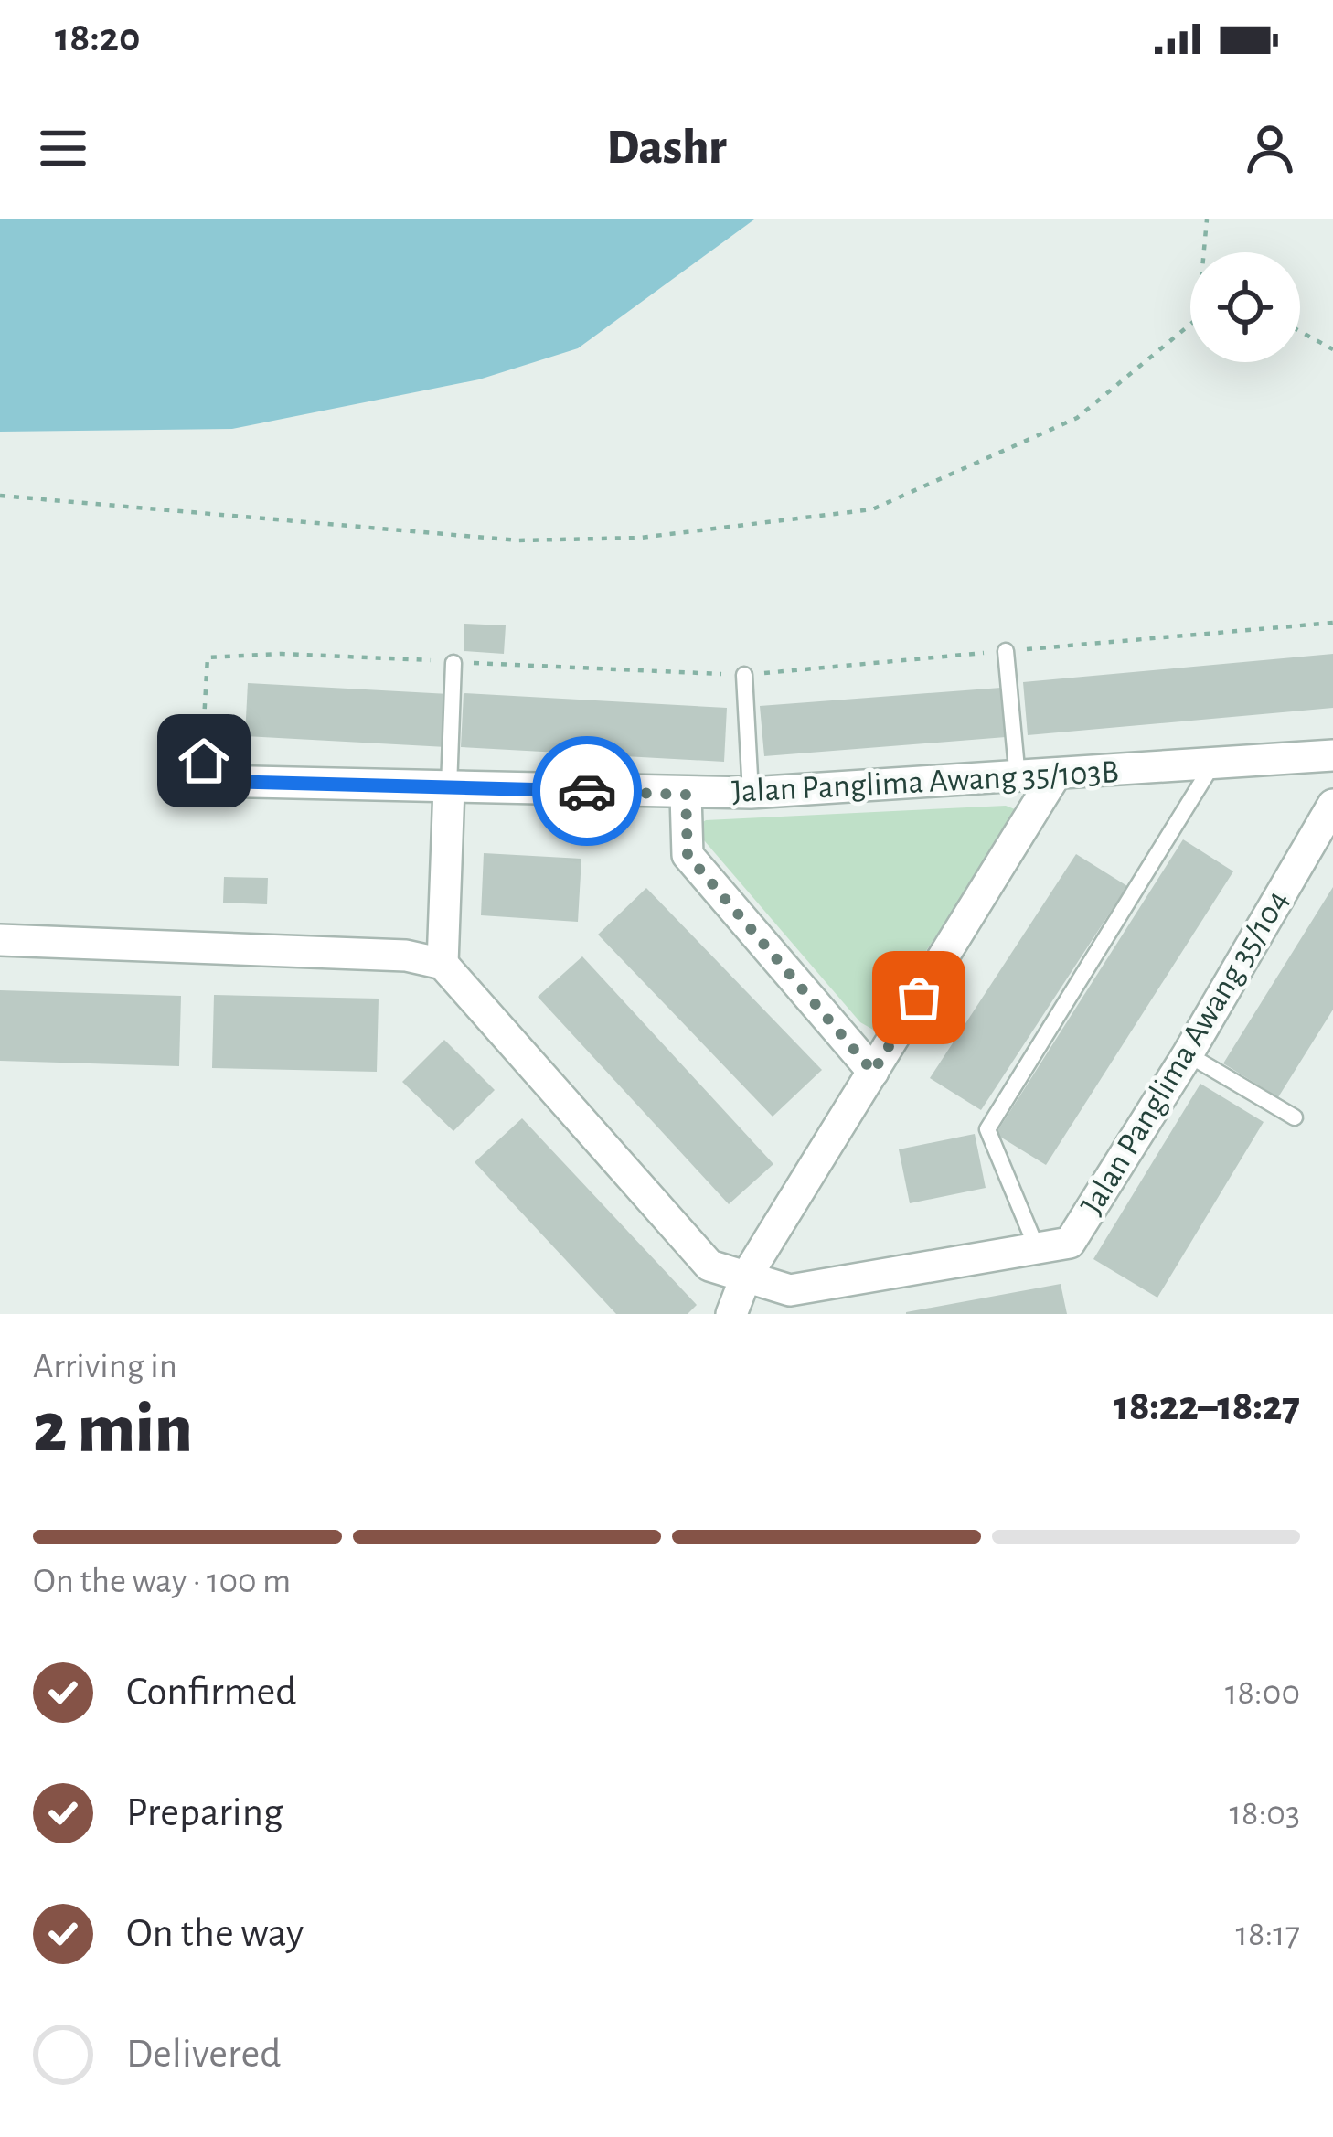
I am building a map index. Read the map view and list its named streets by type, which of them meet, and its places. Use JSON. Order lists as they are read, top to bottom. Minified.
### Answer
{"streets":{"street":["Jalan Panglima Awang 35/103B","Jalan Panglima Awang 35/104"]},"page":{"status":"18:20","header":"Dashr","heading":["2 min","Arriving in","18:22–18:27"],"bar":"On the way · 100 m","list":[["Confirmed","18:00"],["Preparing","18:03"],["On the way","18:17"],"Delivered"]}}
